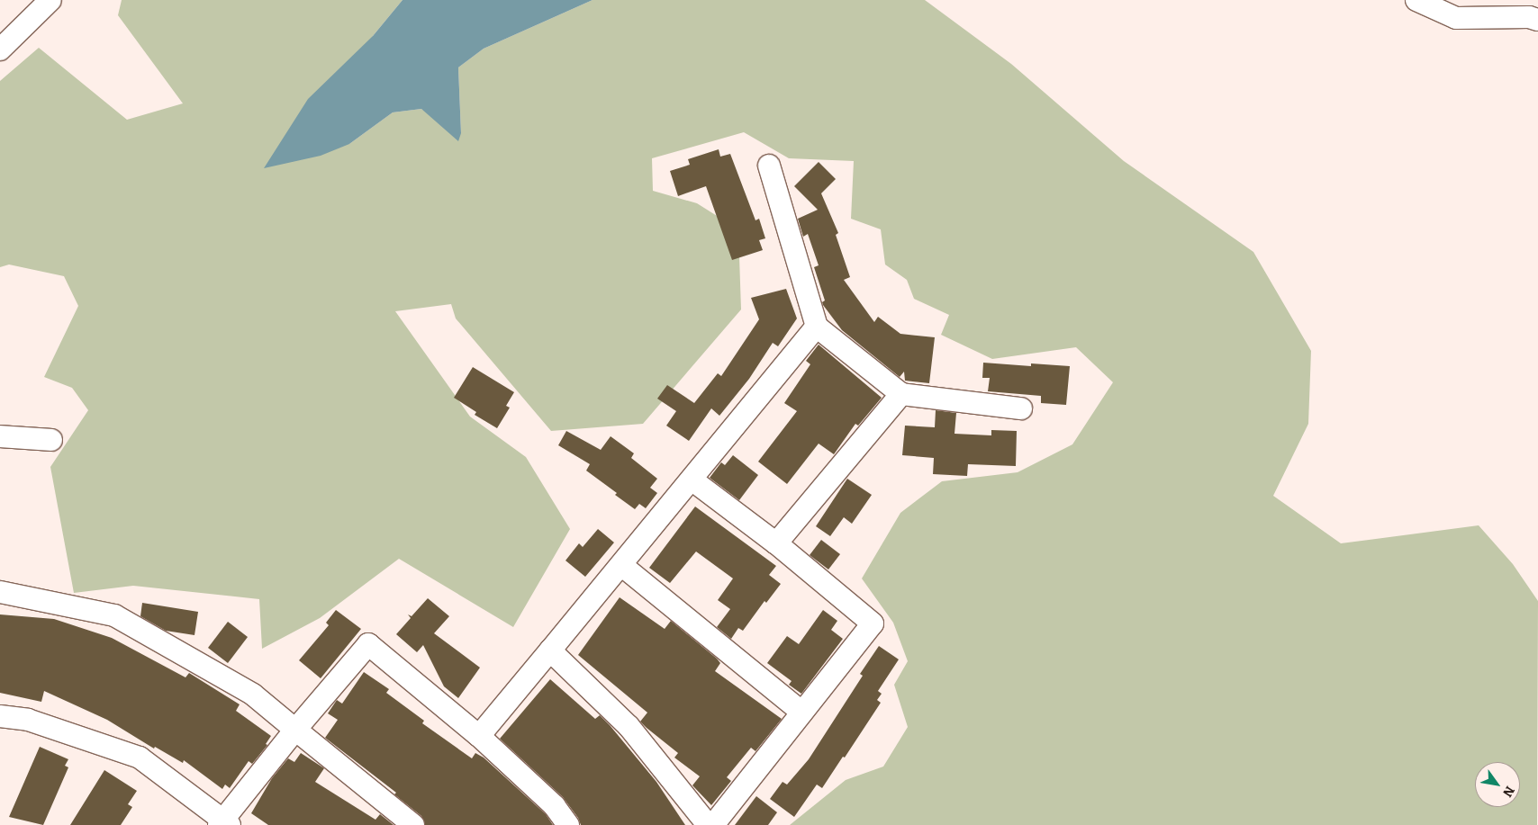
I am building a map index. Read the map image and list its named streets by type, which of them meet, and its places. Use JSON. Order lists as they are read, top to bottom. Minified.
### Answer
{"north":"bottom right"}
